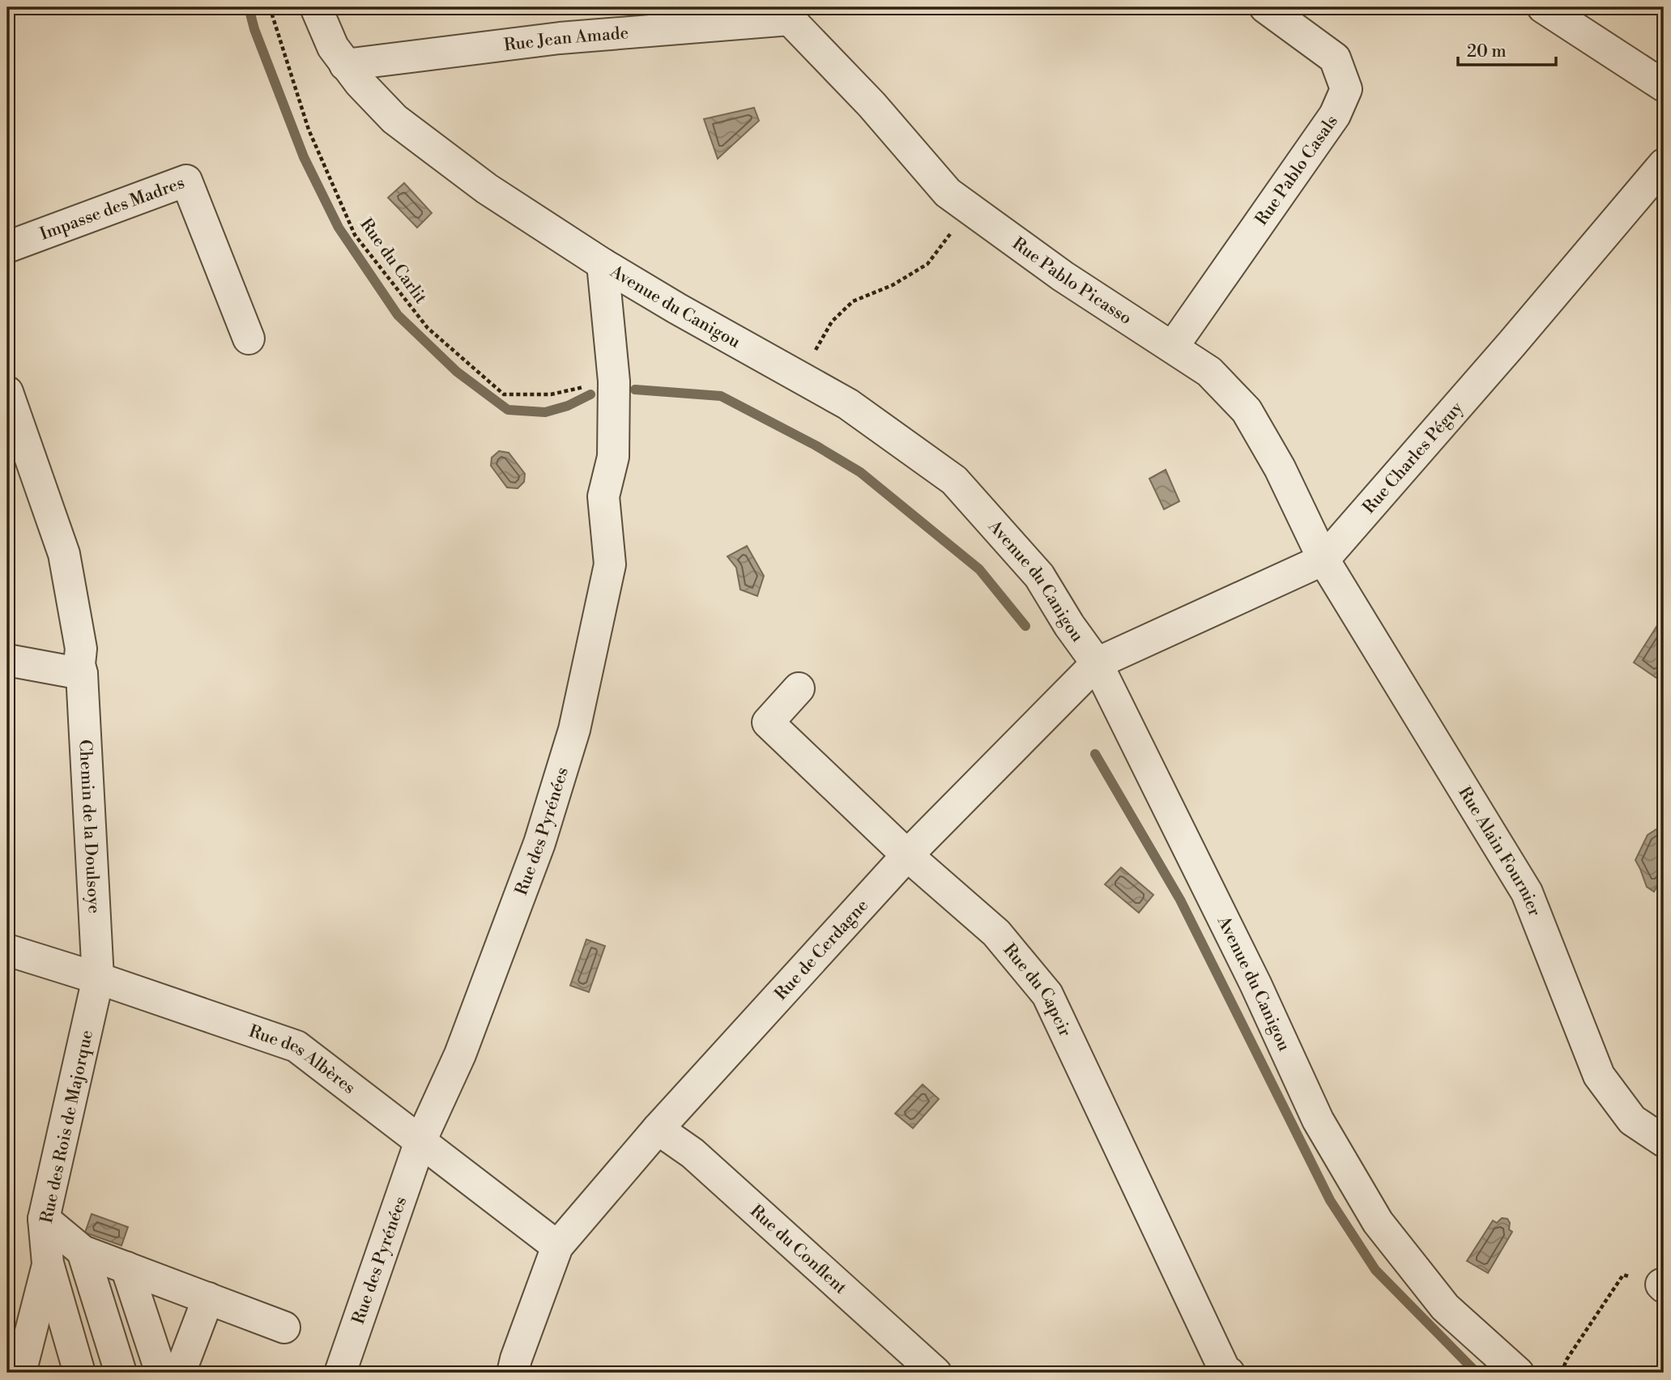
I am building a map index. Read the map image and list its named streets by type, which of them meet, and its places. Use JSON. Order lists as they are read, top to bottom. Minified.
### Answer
{"streets":{"street":["Rue Jean Amade","Rue Pablo Casals","Impasse des Madres","Rue Pablo Picasso","Avenue du Canigou","Rue Charles Péguy","Chemin de la Doulsoye","Rue des Pyrénées","Rue Alain Fournier","Rue de Cerdagne","Rue du Capcir","Rue des Albères","Rue des Rois de Majorque","Rue du Conflent"],"path":["Rue du Carlit"]},"crossings":[["Rue Jean Amade","Rue Pablo Picasso"],["Rue Jean Amade","Avenue du Canigou"],["Rue Pablo Casals","Rue Pablo Picasso"],["Rue du Carlit","Rue des Pyrénées"],["Rue Pablo Picasso","Rue Charles Péguy"],["Rue Pablo Picasso","Rue Alain Fournier"],["Avenue du Canigou","Rue Charles Péguy"],["Avenue du Canigou","Rue des Pyrénées"],["Avenue du Canigou","Rue de Cerdagne"],["Rue Charles Péguy","Rue Alain Fournier"],["Rue Charles Péguy","Rue de Cerdagne"],["Chemin de la Doulsoye","Rue des Albères"],["Chemin de la Doulsoye","Rue des Rois de Majorque"],["Rue des Pyrénées","Rue des Albères"],["Rue de Cerdagne","Rue du Capcir"],["Rue de Cerdagne","Rue des Albères"],["Rue de Cerdagne","Rue du Conflent"],["Rue des Albères","Rue des Rois de Majorque"]],"scale_bar":"20 m"}
